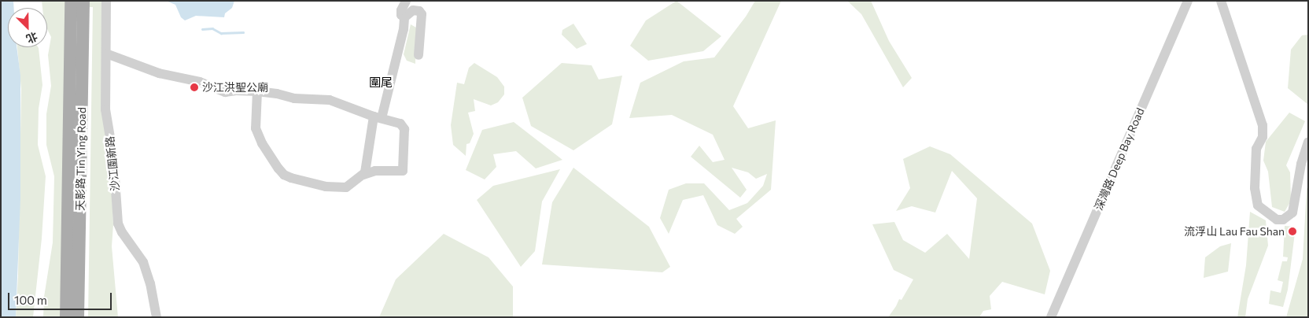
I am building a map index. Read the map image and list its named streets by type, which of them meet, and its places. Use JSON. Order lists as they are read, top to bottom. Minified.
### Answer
{"streets":{"main road":["天影路 Tin Ying Road"],"street":["深灣路 Deep Bay Road","沙江圍新路"]},"districts":["圍尾"],"places":["沙江洪聖公廟","流浮山 Lau Fau Shan"],"scale_bar":"100 m","north":"bottom right"}
